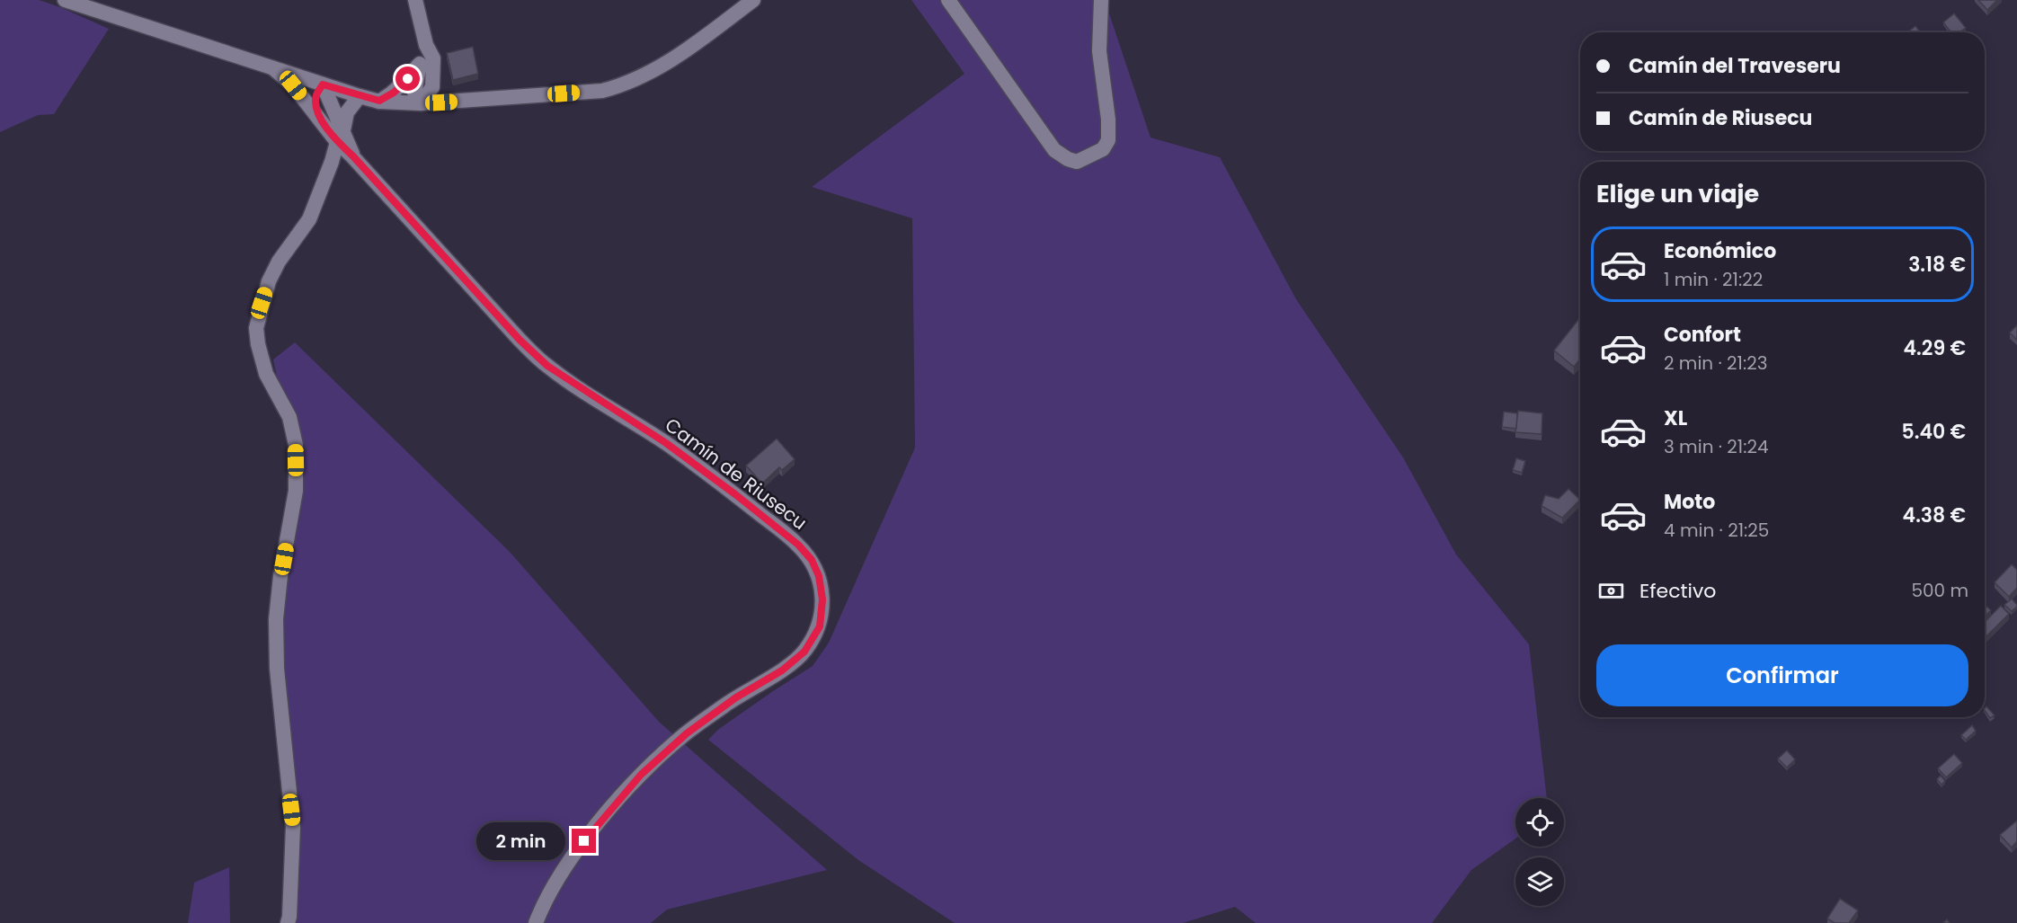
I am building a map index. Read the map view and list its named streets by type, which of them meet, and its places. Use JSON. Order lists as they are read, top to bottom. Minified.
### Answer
{"streets":{"street":["Camín de Riusecu"]},"page":{"banner":["Camín del Traveseru","Camín de Riusecu"],"heading":"Elige un viaje","list":[{"name":"Económico","note":"1 min · 21:22","value":"3.18 €"},{"name":"Confort","note":"2 min · 21:23","value":"4.29 €"},{"name":"XL","note":"3 min · 21:24","value":"5.40 €"},{"name":"Moto","note":"4 min · 21:25","value":"4.38 €"}],"pay":["Efectivo","500 m"],"buttons":"Confirmar","bubble":"2 min"}}
